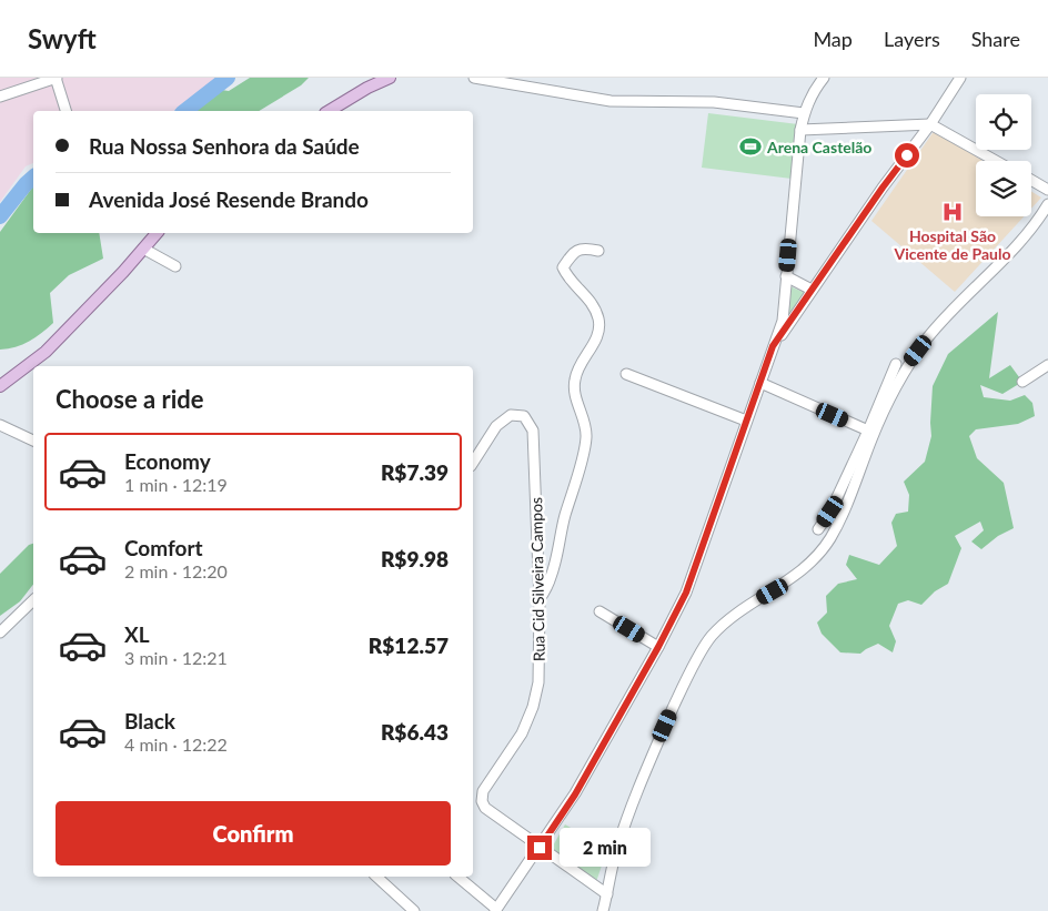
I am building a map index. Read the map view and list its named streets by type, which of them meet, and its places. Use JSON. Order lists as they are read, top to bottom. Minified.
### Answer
{"streets":{"street":["Rua Cid Silveira Campos"]},"places":{"sports":["Arena Castelão"],"hospital":["Hospital São Vicente de Paulo"]},"page":{"header":"Swyft","nav":["Map","Layers","Share"],"banner":["Rua Nossa Senhora da Saúde","Avenida José Resende Brando"],"heading":"Choose a ride","list":[{"name":"Economy","note":"1 min · 12:19","value":"R$7.39"},{"name":"Comfort","note":"2 min · 12:20","value":"R$9.98"},{"name":"XL","note":"3 min · 12:21","value":"R$12.57"},{"name":"Black","note":"4 min · 12:22","value":"R$6.43"}],"buttons":"Confirm","bubble":"2 min"}}
